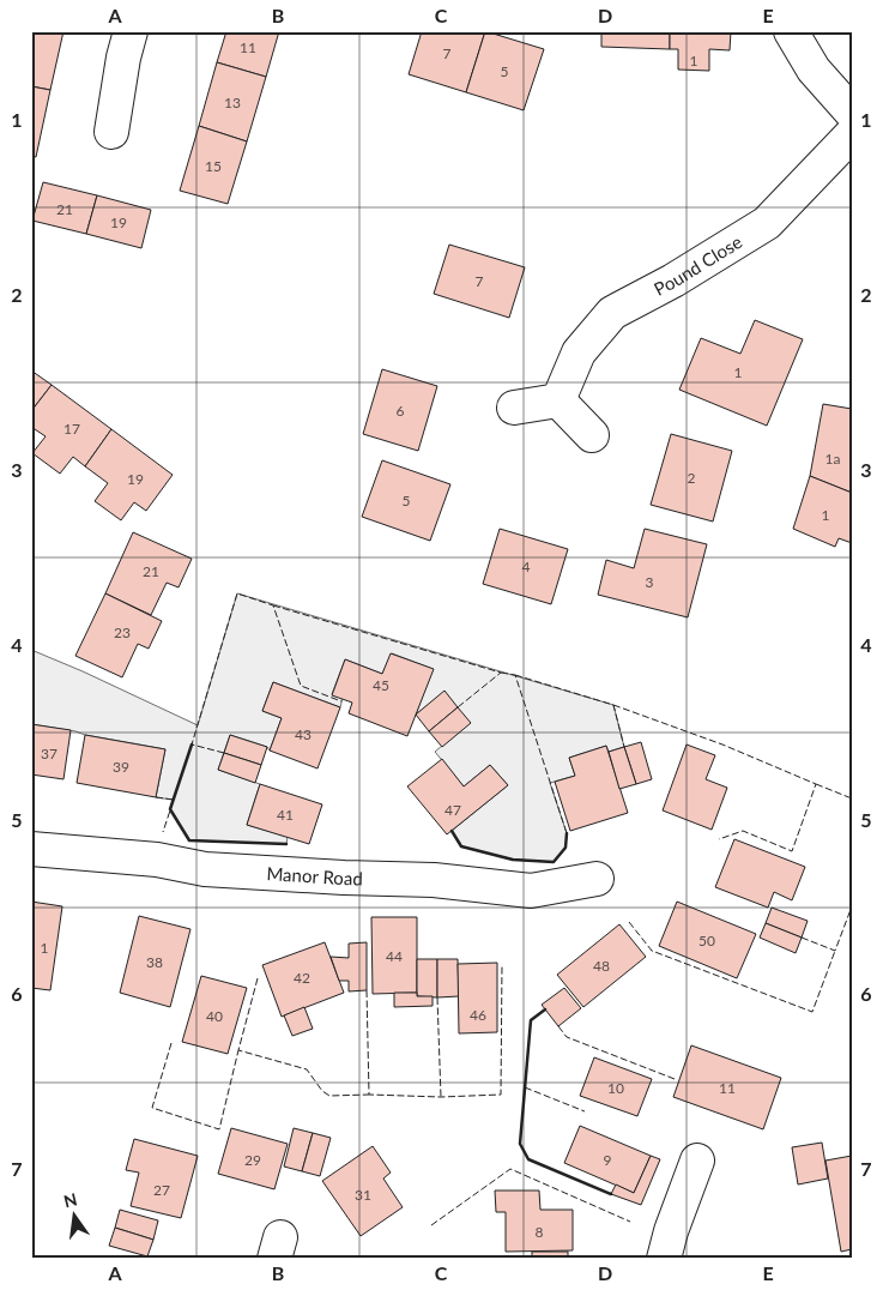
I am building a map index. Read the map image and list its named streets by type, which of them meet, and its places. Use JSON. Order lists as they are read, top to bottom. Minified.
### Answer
{"streets":{"street":["Pound Close","Manor Road"]},"house_numbers":["11","7","1","5","13","15","21","19","7","1","6","17","1a","2","19","5","1","4","21","3","23","45","43","37","39","47","41","50","1","44","38","48","42","46","40","10","11","29","9","27","31","8"],"north":"top","grid":{"columns":["A","B","C","D","E"],"rows":["1","2","3","4","5","6","7"]}}
